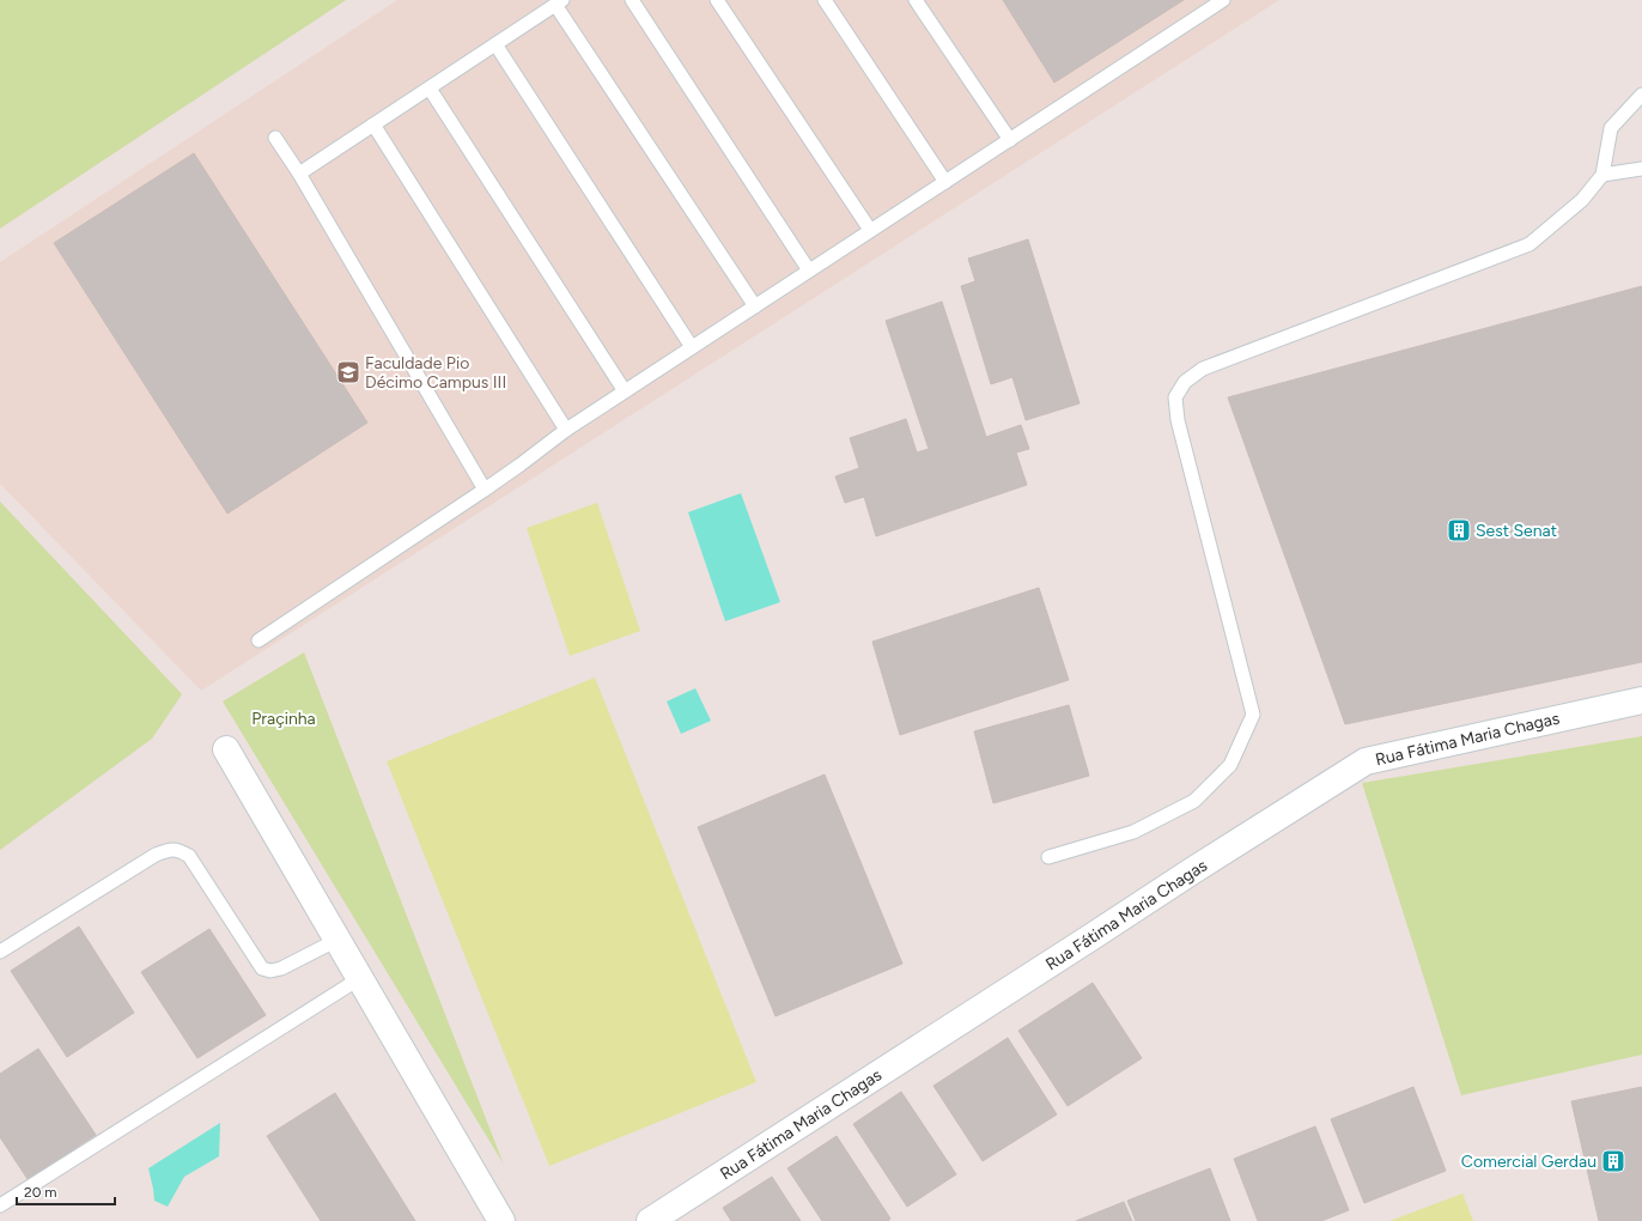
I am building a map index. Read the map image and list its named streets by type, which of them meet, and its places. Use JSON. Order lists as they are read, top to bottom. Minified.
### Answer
{"streets":{"street":["Rua Fátima Maria Chagas"]},"parks":["Praçinha"],"places":{"school or university":["Faculdade Pio Décimo Campus III"],"building":["Sest Senat","Comercial Gerdau"]},"scale_bar":"20 m"}
